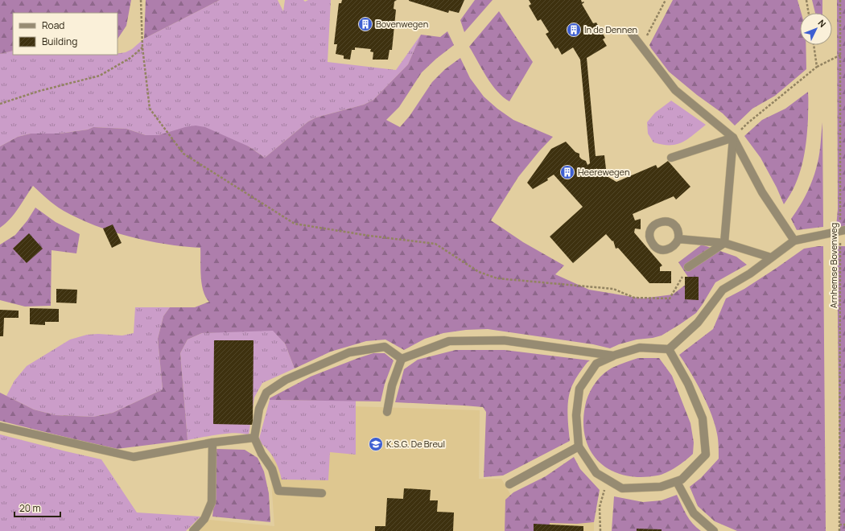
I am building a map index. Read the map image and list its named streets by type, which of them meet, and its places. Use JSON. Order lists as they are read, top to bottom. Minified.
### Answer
{"streets":{"path":["Arnhemse Bovenweg"]},"places":{"building":["Bovenwegen","In de Dennen","Heerewegen"],"school or university":["K.S.G. De Breul"]},"legend":["Road","Building"],"scale_bar":"20 m","north":"top right"}
